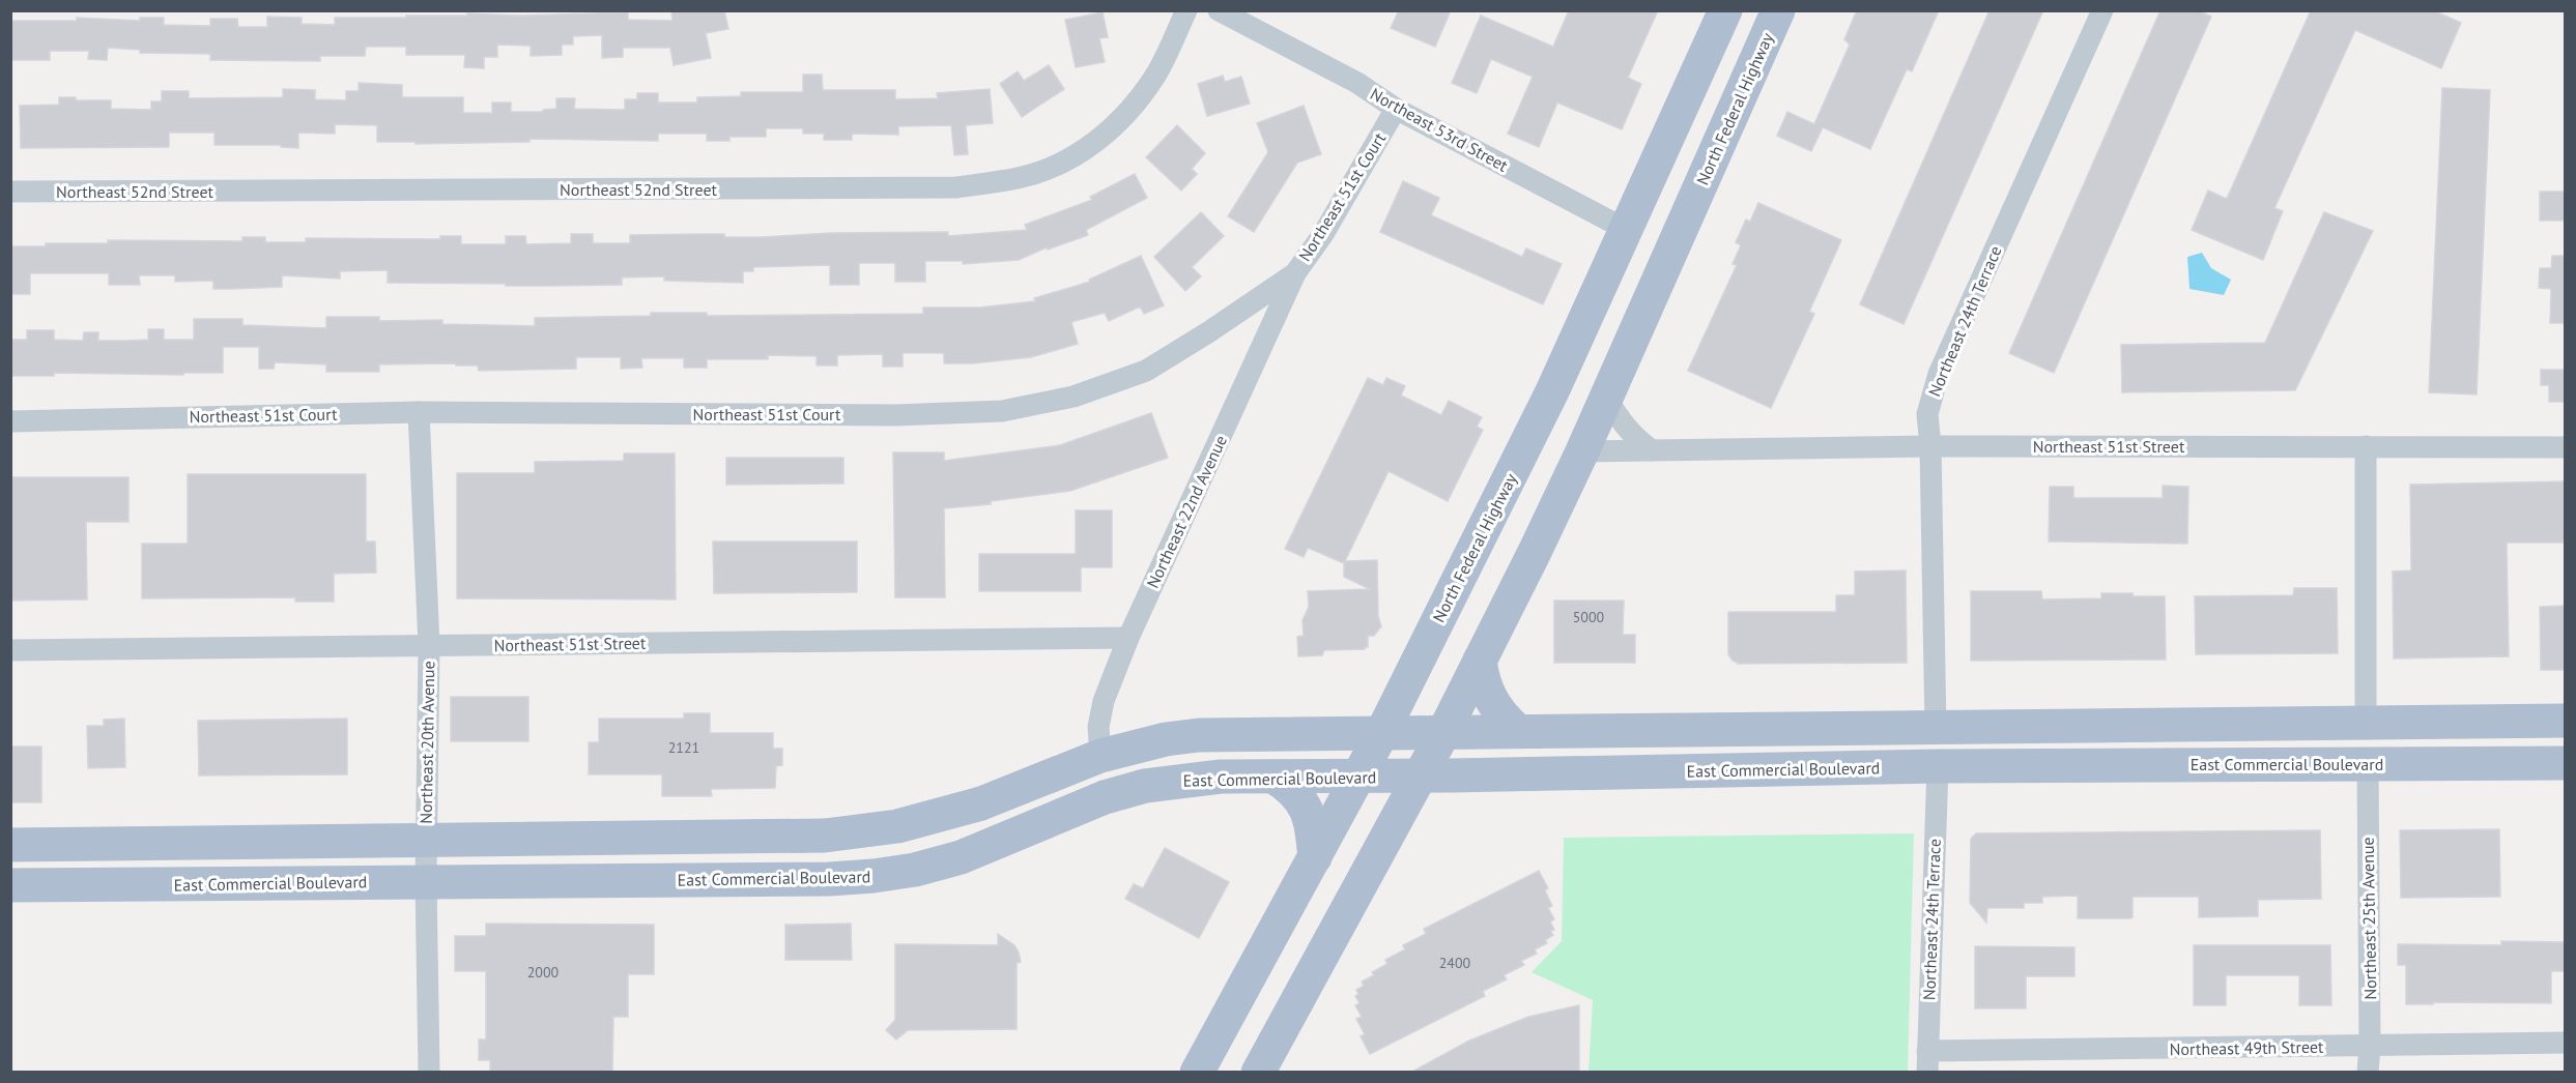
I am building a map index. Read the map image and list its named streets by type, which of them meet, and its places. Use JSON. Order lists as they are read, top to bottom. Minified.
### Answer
{"streets":{"main road":["North Federal Highway","East Commercial Boulevard"],"street":["Northeast 53rd Street","Northeast 52nd Street","Northeast 51st Court","Northeast 24th Terrace","Northeast 51st Street","Northeast 22nd Avenue","Northeast 20th Avenue","Northeast 25th Avenue","Northeast 49th Street"]},"crossings":[["North Federal Highway","Northeast 53rd Street"],["North Federal Highway","Northeast 51st Street"],["North Federal Highway","East Commercial Boulevard"],["Northeast 53rd Street","Northeast 51st Court"],["Northeast 51st Court","Northeast 22nd Avenue"],["Northeast 51st Court","Northeast 20th Avenue"],["Northeast 24th Terrace","Northeast 51st Street"],["Northeast 24th Terrace","East Commercial Boulevard"],["Northeast 24th Terrace","Northeast 49th Street"],["Northeast 51st Street","Northeast 22nd Avenue"],["Northeast 51st Street","Northeast 20th Avenue"],["Northeast 20th Avenue","East Commercial Boulevard"],["East Commercial Boulevard","Northeast 25th Avenue"],["Northeast 25th Avenue","Northeast 49th Street"]],"house_numbers":["5000","2121","2400","2000"]}
